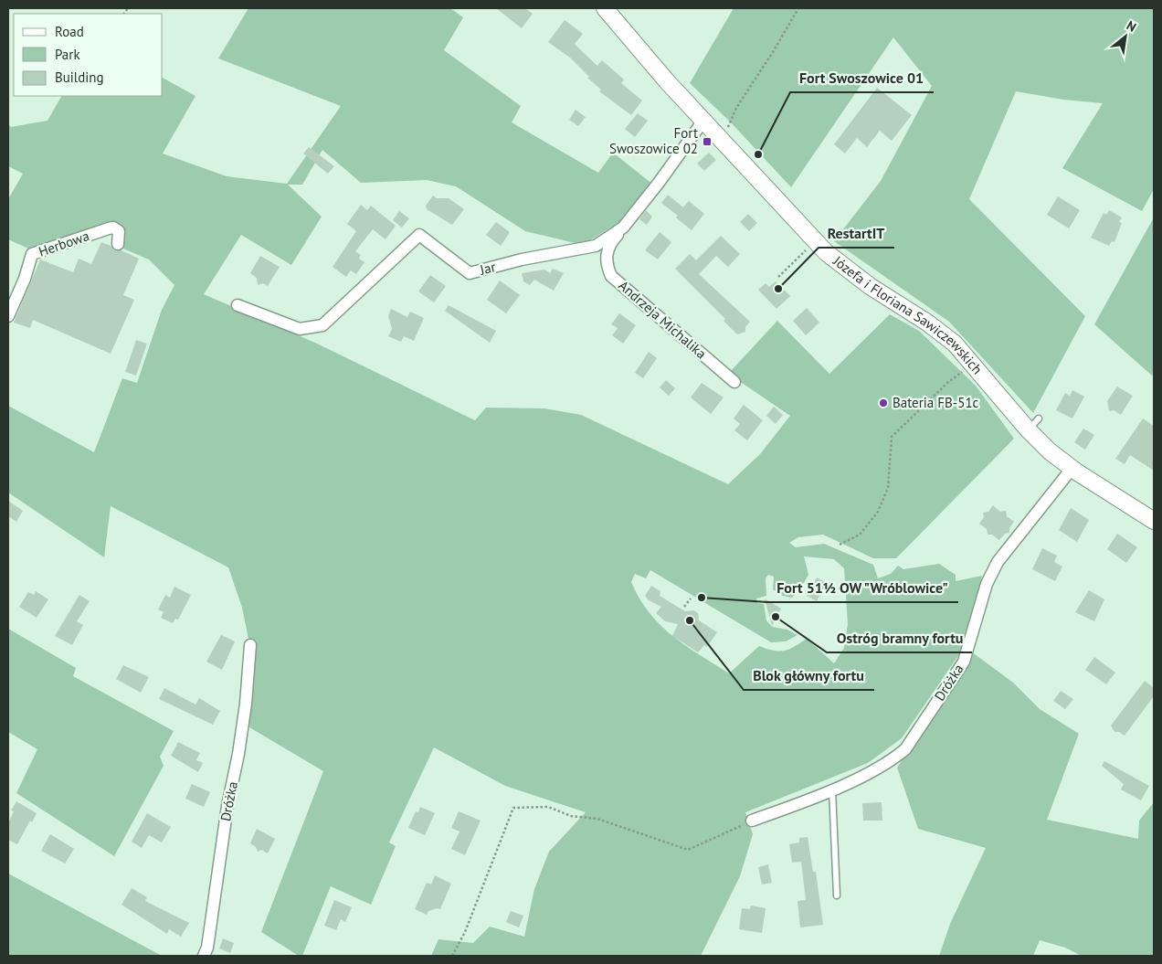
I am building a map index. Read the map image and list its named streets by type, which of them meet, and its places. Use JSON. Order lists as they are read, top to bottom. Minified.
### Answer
{"streets":{"street":["Herbowa","Jar","Józefa i Floriana Sawiczewskich","Andrzeja Michalika","Dróżka"]},"crossings":[["Jar","Józefa i Floriana Sawiczewskich"],["Jar","Andrzeja Michalika"],["Józefa i Floriana Sawiczewskich","Dróżka"]],"places":{"transit":["Fort Swoszowice 02"],"other":["Fort Swoszowice 01","RestartIT","Bateria FB-51c","Fort 51½ OW \"Wróblowice\"","Ostróg bramny fortu","Blok główny fortu"]},"legend":["Road","Park","Building"],"north":"top right"}
